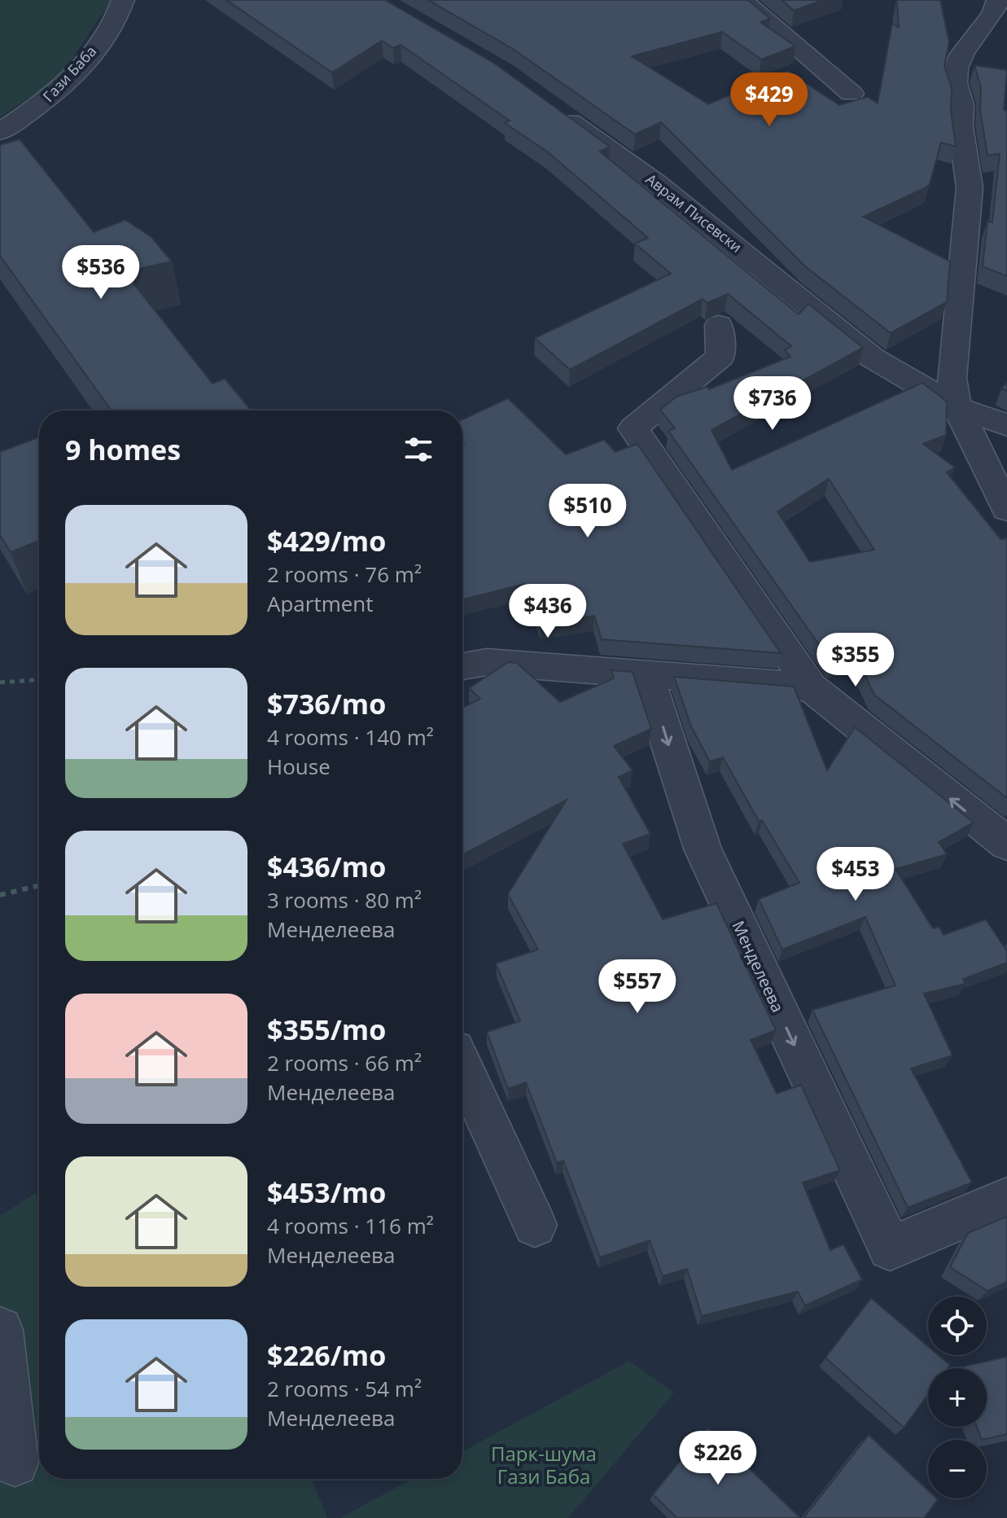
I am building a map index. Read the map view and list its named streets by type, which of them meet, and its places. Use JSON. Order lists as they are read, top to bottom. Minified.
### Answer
{"streets":{"street":["Гази Баба","Аврам Писевски","Менделеева"]},"parks":["Парк-шума Гази Баба"],"page":{"price":["$429","$536","$736","$510","$436","$355","$453","$557","$226"],"heading":"9 homes","list":[{"name":"$429/mo","note":"2 rooms · 76 m² · Apartment"},{"name":"$736/mo","note":"4 rooms · 140 m² · House"},{"name":"$436/mo","note":"3 rooms · 80 m² · Менделеева"},{"name":"$355/mo","note":"2 rooms · 66 m² · Менделеева"},{"name":"$453/mo","note":"4 rooms · 116 m² · Менделеева"},{"name":"$226/mo","note":"2 rooms · 54 m² · Менделеева"}],"map_buttons":["+","−"]}}
